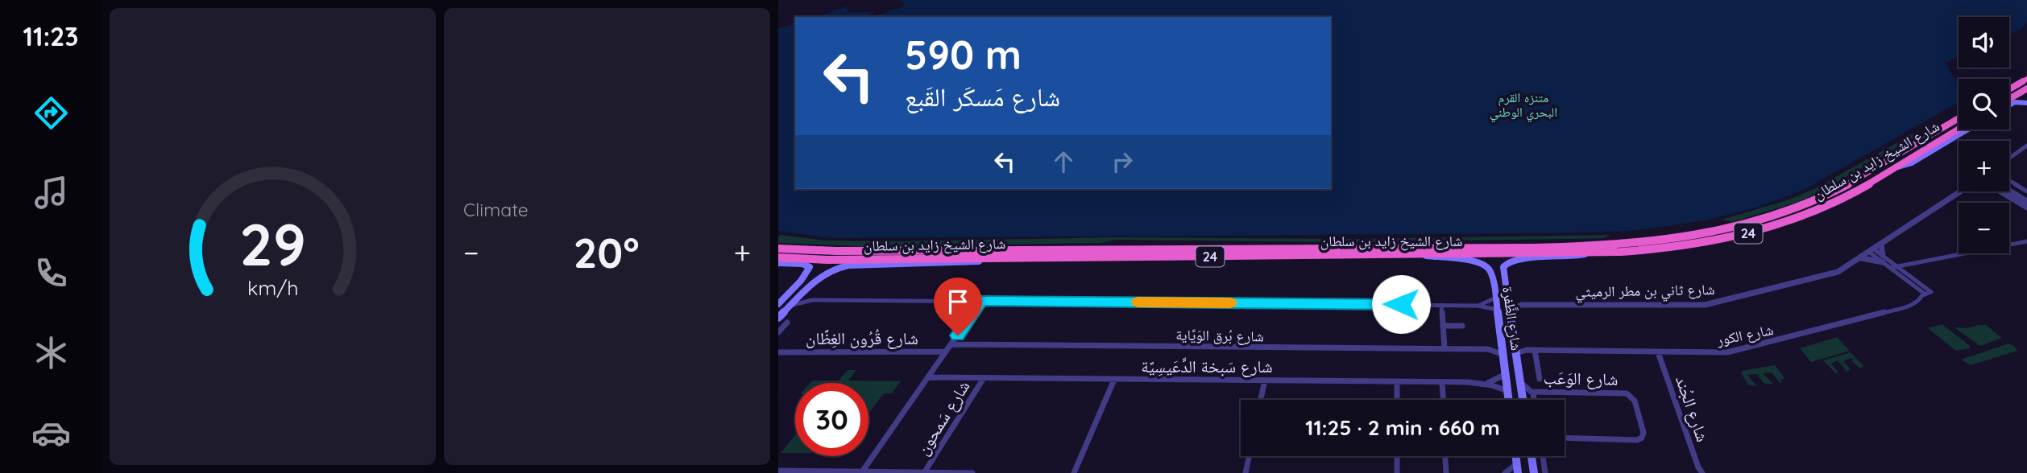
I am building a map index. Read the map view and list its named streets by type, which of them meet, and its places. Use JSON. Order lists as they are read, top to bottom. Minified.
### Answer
{"streets":{"highway":["شارع الشيخ زايد بن سلطان","24"],"main road":["شارع الظَّفرة"],"street":["شارع ثاني بن مطر الرميثي","شارع الكور","شارع بُرق الوَيَّاية","شارع قُرُون الغِظَّان","شارع سَبخة الدِّعَيسِيَّة","شارع الوَعَب","شارع الجُند","شارع سَمحون"]},"crossings":[["شارع الشيخ زايد بن سلطان","شارع الظَّفرة"],["شارع ثاني بن مطر الرميثي","شارع الظَّفرة"],["شارع الظَّفرة","شارع الكور"],["شارع الظَّفرة","شارع بُرق الوَيَّاية"],["شارع الظَّفرة","شارع سَبخة الدِّعَيسِيَّة"],["شارع الكور","شارع الجُند"],["شارع سَبخة الدِّعَيسِيَّة","شارع سَمحون"]],"parks":["متنزه القرم البحري الوطني"],"page":{"tabs":"11:23","tile":"Climate","map_buttons":["+","−"],"turn":["590 m","شارع مَسكَر القَبع"],"heat":["−","20°","+"],"limit":"30","trip":"11:25 · 2 min · 660 m","gauge":["29","km/h"]}}
